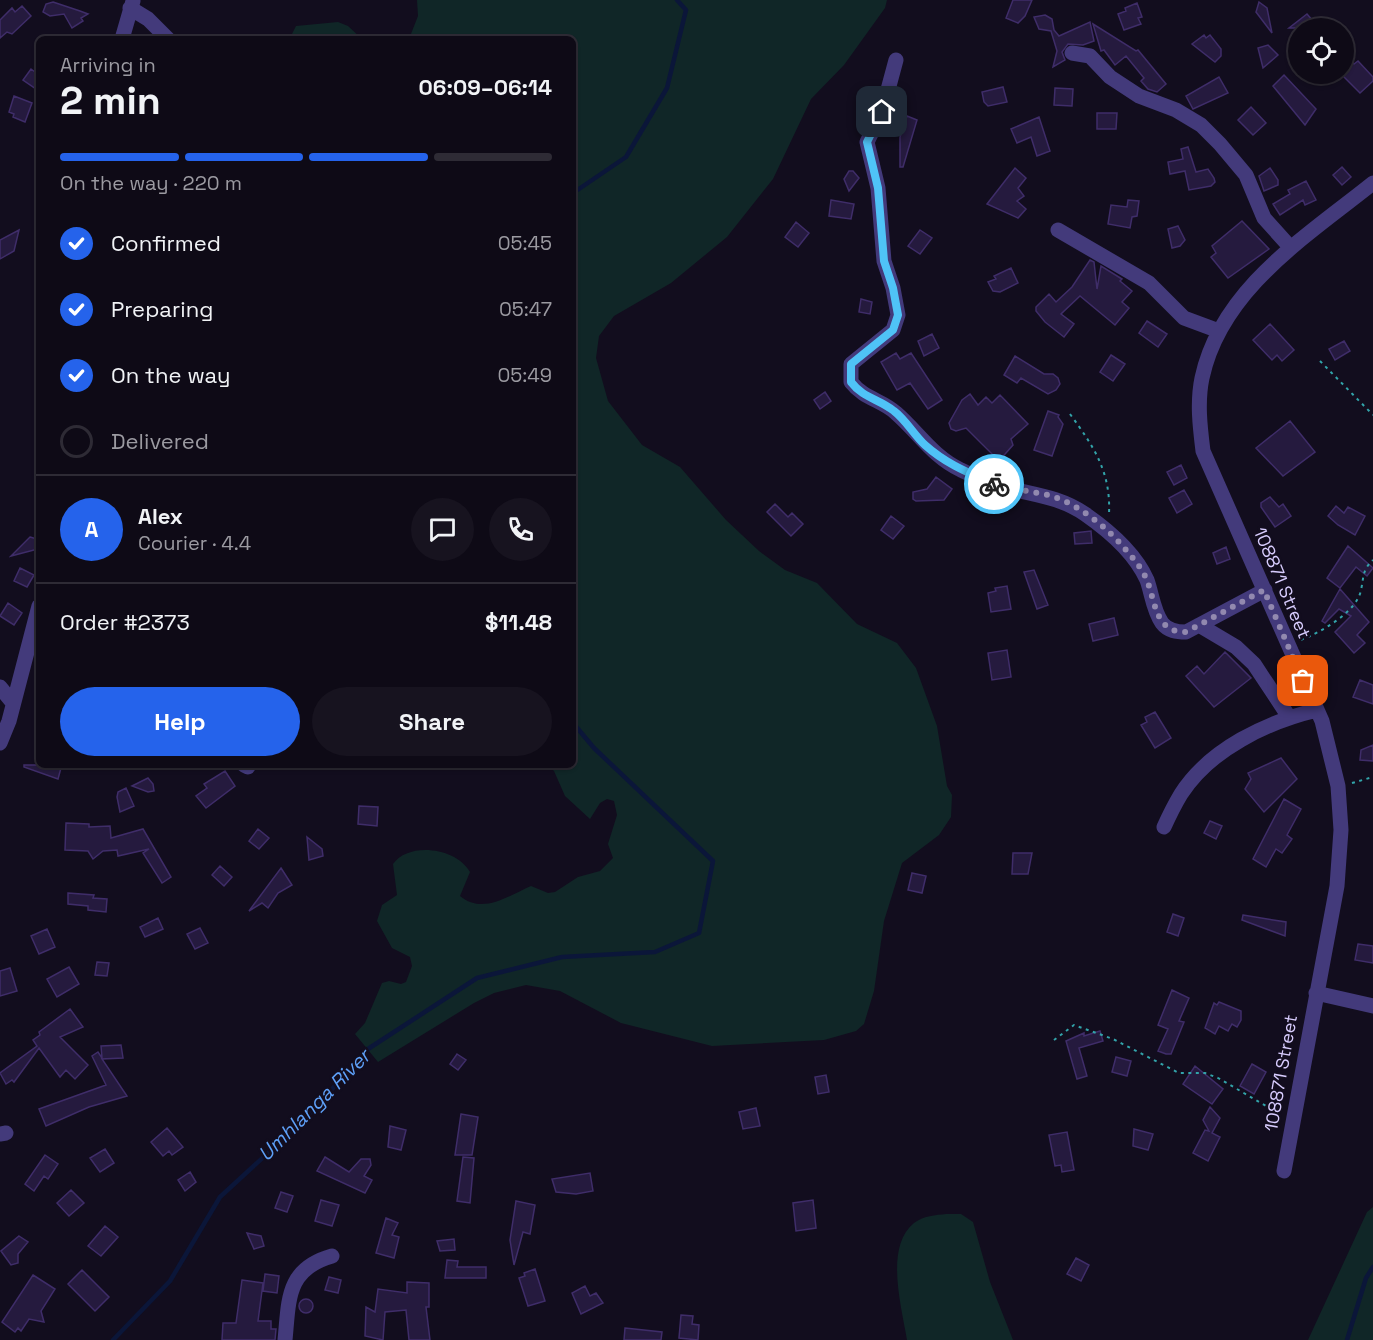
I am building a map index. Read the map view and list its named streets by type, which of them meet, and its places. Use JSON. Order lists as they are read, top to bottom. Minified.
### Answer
{"streets":{"street":["108871 Street"]},"water":["Umhlanga River"],"page":{"heading":["2 min","Arriving in","06:09–06:14"],"panel":["Alex","Courier · 4.4","Order #2373","$11.48"],"bar":"On the way · 220 m","list":[["Confirmed","05:45"],["Preparing","05:47"],["On the way","05:49"],"Delivered"],"round":"A","buttons":["Help","Share"]}}
